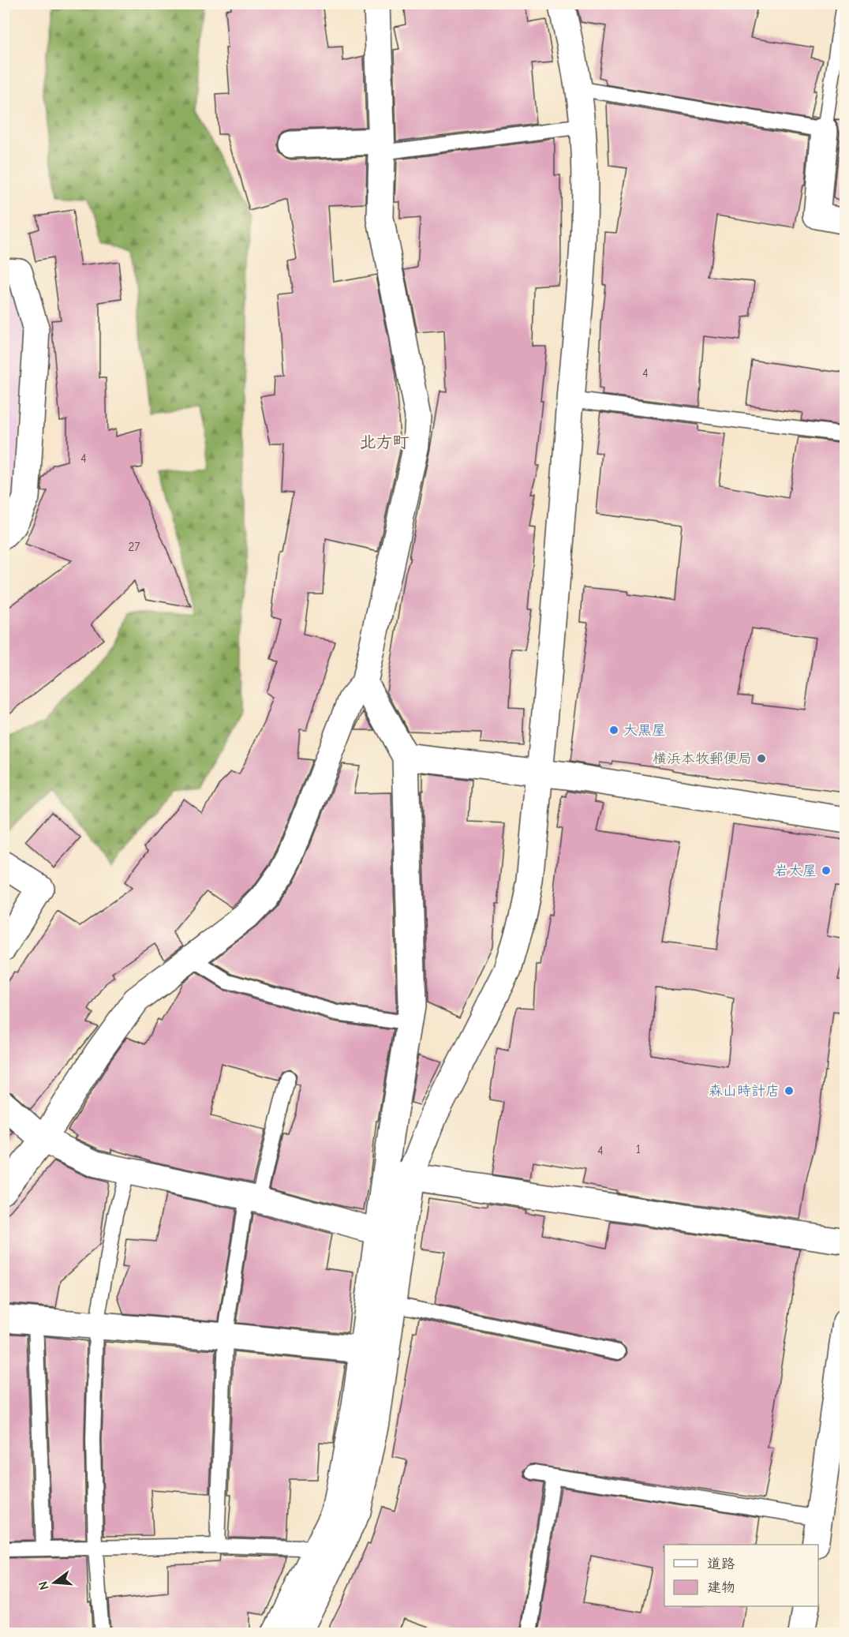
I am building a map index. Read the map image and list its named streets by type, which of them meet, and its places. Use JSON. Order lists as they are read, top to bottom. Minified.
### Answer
{"districts":["北方町"],"places":["大黒屋","横浜本牧郵便局","岩太屋","森山時計店"],"house_numbers":["4","4","27","1","4"],"legend":["道路","建物"],"north":"left"}
